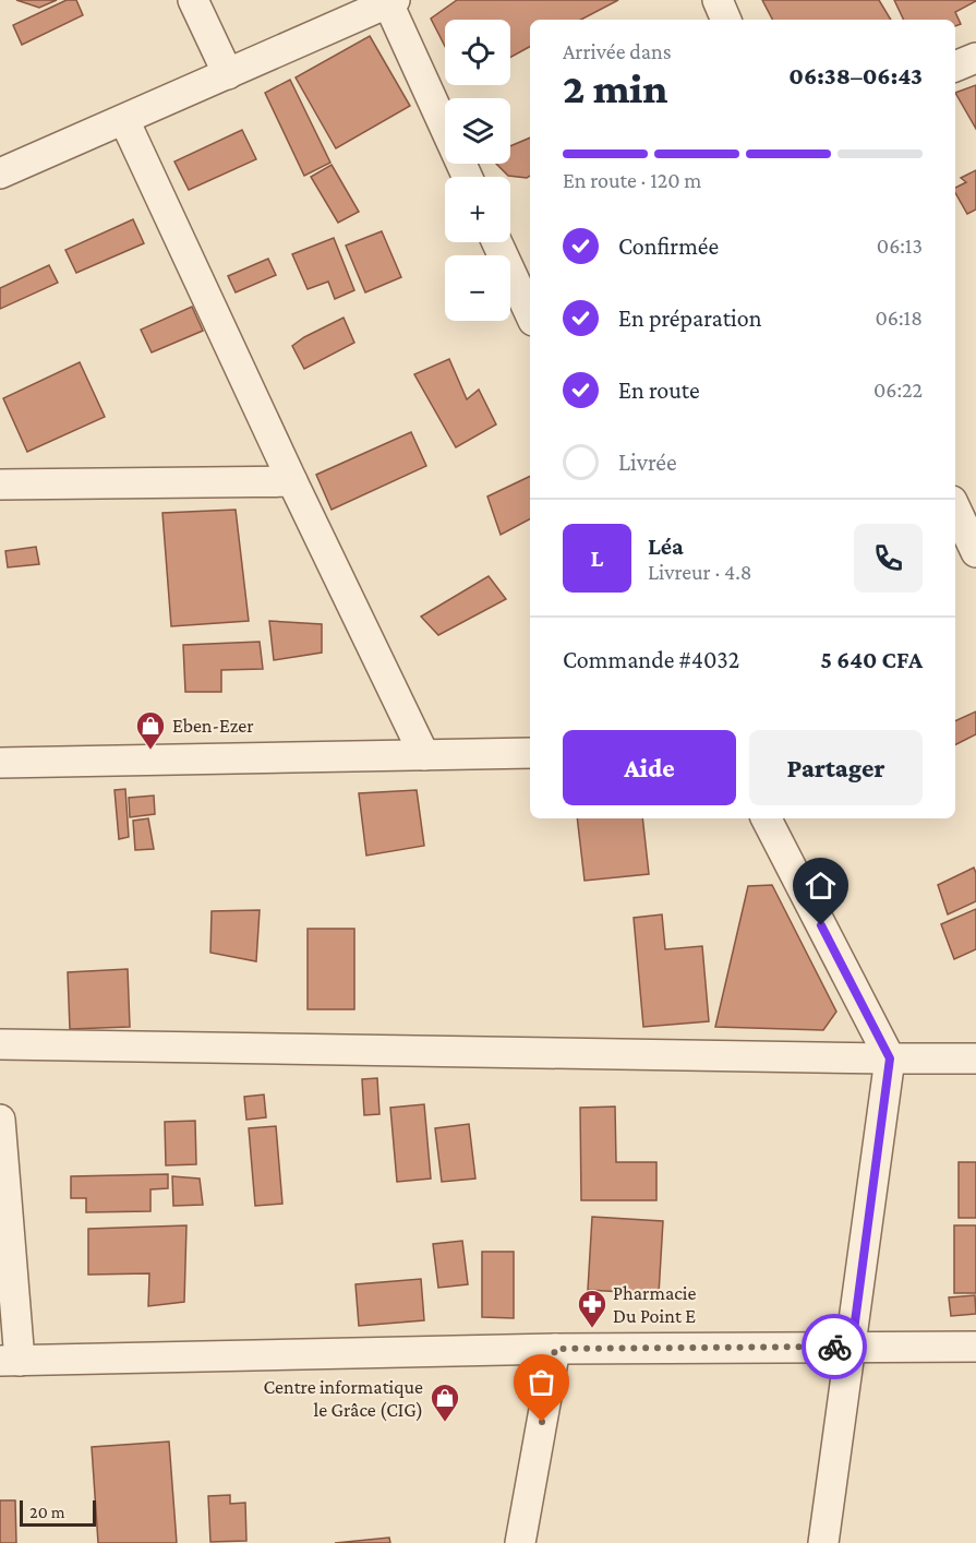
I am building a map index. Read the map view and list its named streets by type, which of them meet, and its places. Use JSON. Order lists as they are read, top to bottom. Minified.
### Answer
{"places":{"shop":["Eben-Ezer","Centre informatique le Grâce (CIG)"],"pharmacy":["Pharmacie Du Point E"]},"scale_bar":"20 m","page":{"map_buttons":["+","−"],"heading":["2 min","Arrivée dans","06:38–06:43"],"panel":["Léa","Livreur · 4.8","Commande #4032","5 640 CFA"],"bar":"En route · 120 m","list":[["Confirmée","06:13"],["En préparation","06:18"],["En route","06:22"],"Livrée"],"round":"L","buttons":["Aide","Partager"],"scale":"20 m"}}
